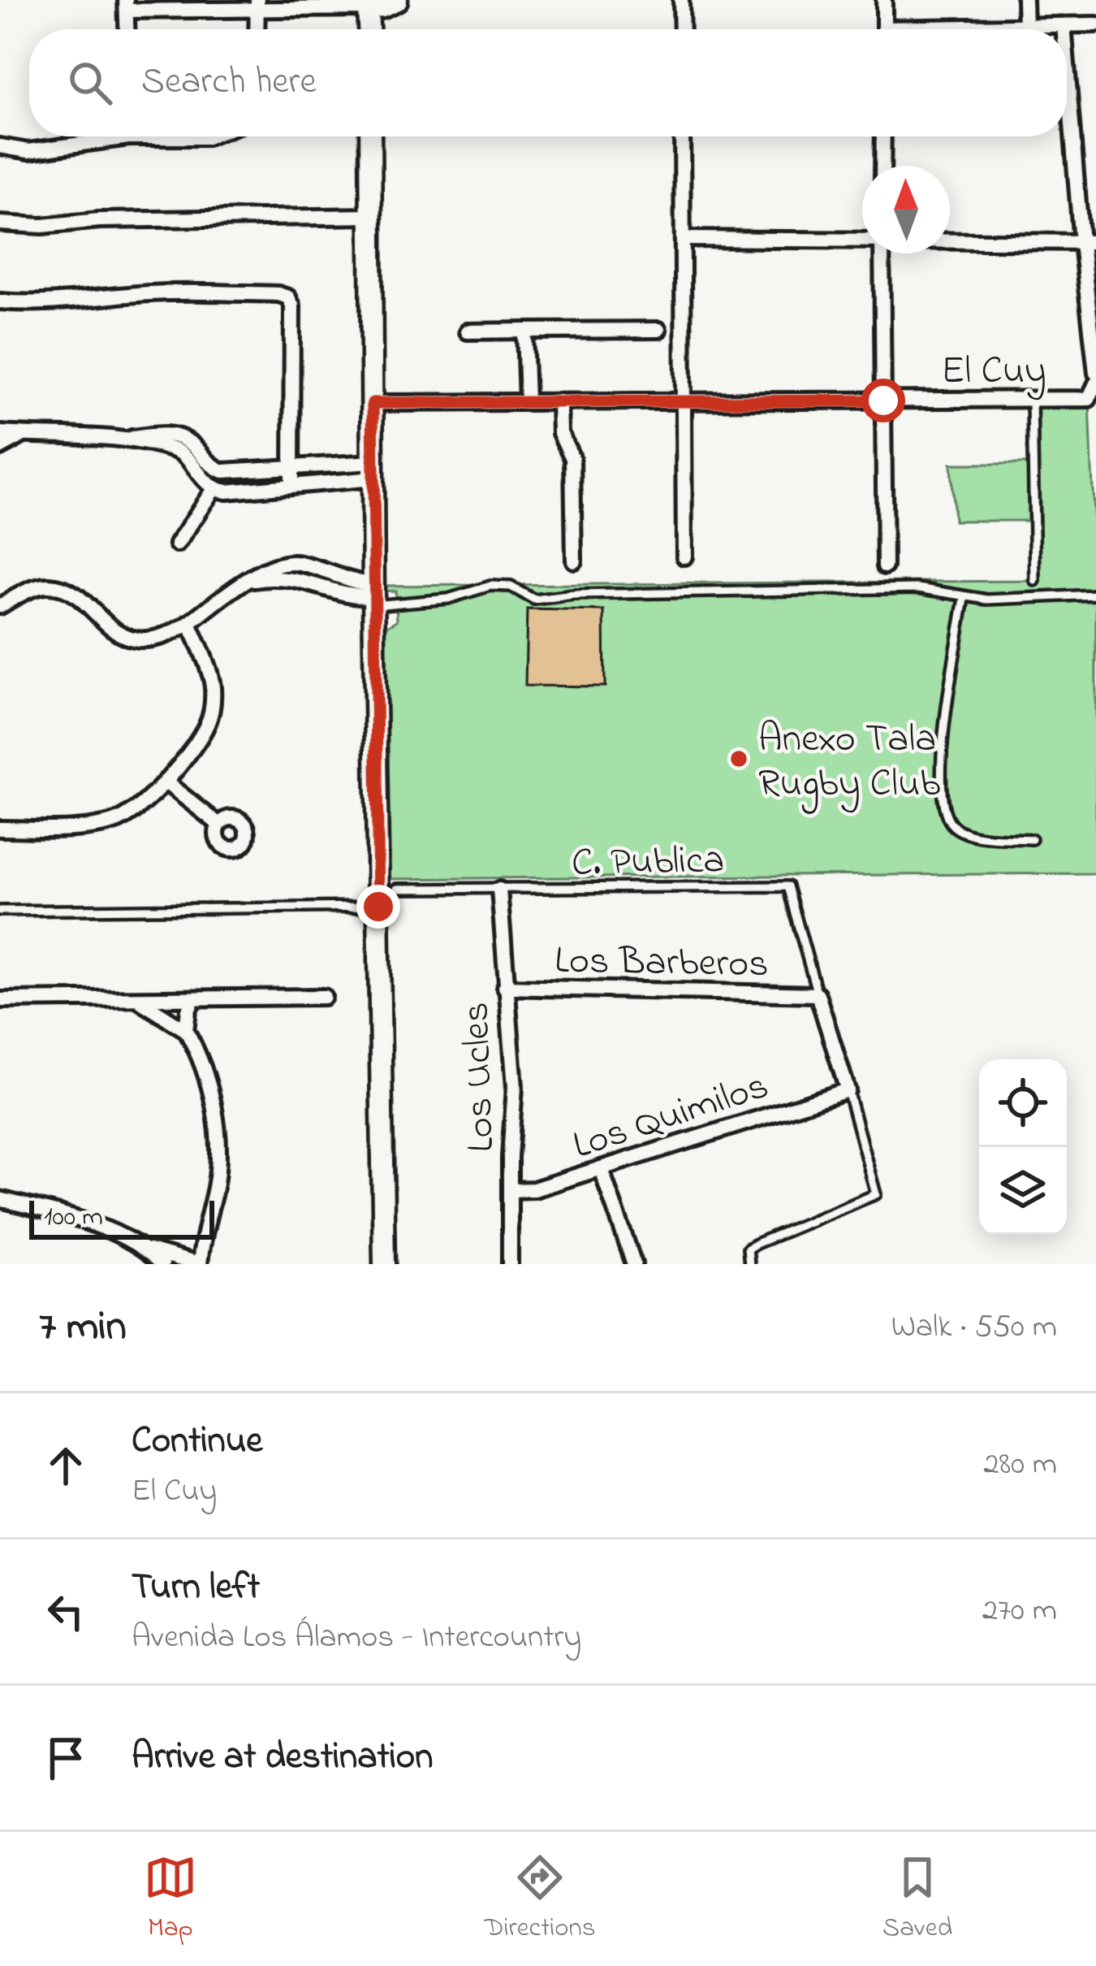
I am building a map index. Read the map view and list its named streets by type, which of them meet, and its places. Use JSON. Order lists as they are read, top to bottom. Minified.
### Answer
{"streets":{"street":["El Cuy","Los Barberos","Los Ucles","Los Quimilos"],"lane":["C. Publica"]},"crossings":[["C. Publica","Los Barberos"],["C. Publica","Los Ucles"],["Los Barberos","Los Ucles"],["Los Ucles","Los Quimilos"]],"places":["Anexo Tala Rugby Club"],"scale_bar":"100 m","north":"top","page":{"search":"Search here","scale":"100 m","heading":["7 min","Walk · 550 m"],"list":[["Continue","El Cuy","280 m"],["Turn left","Avenida Los Álamos - Intercountry","270 m"],"Arrive at destination"],"nav":["Map","Directions","Saved"]}}
